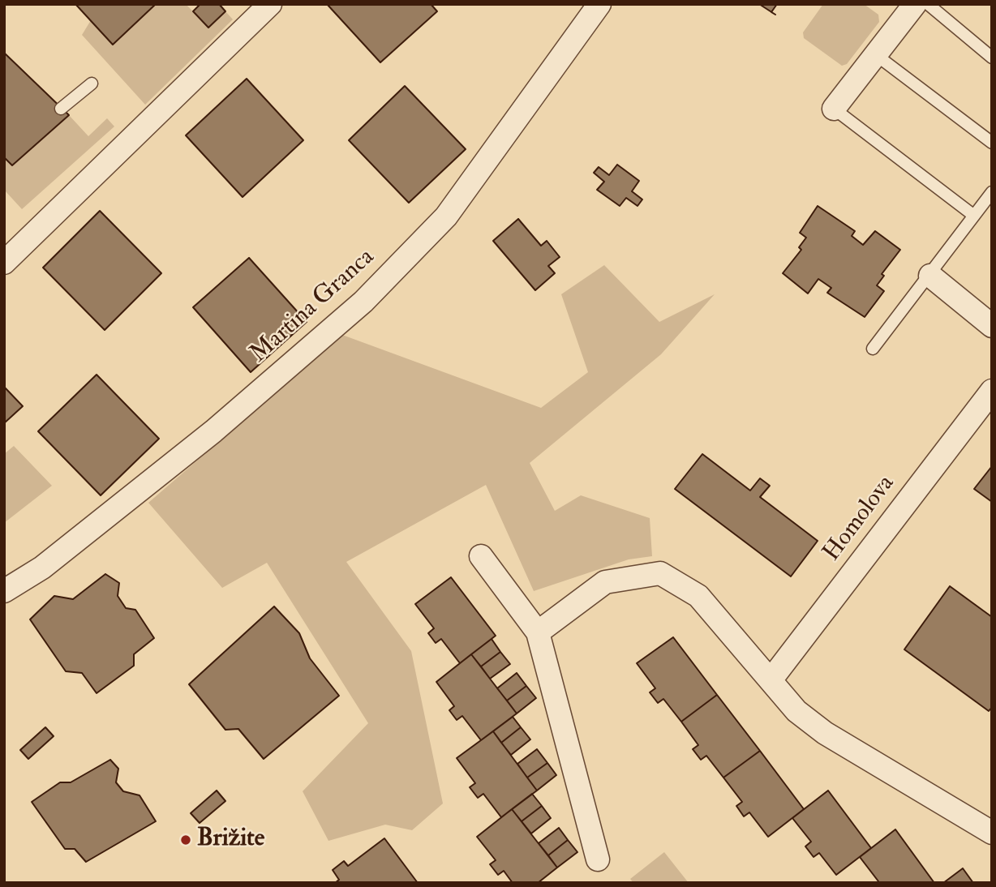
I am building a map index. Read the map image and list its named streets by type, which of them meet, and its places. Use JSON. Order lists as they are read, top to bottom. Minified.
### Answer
{"streets":{"street":["Martina Granca","Homolova"]},"places":["Brižite"]}
